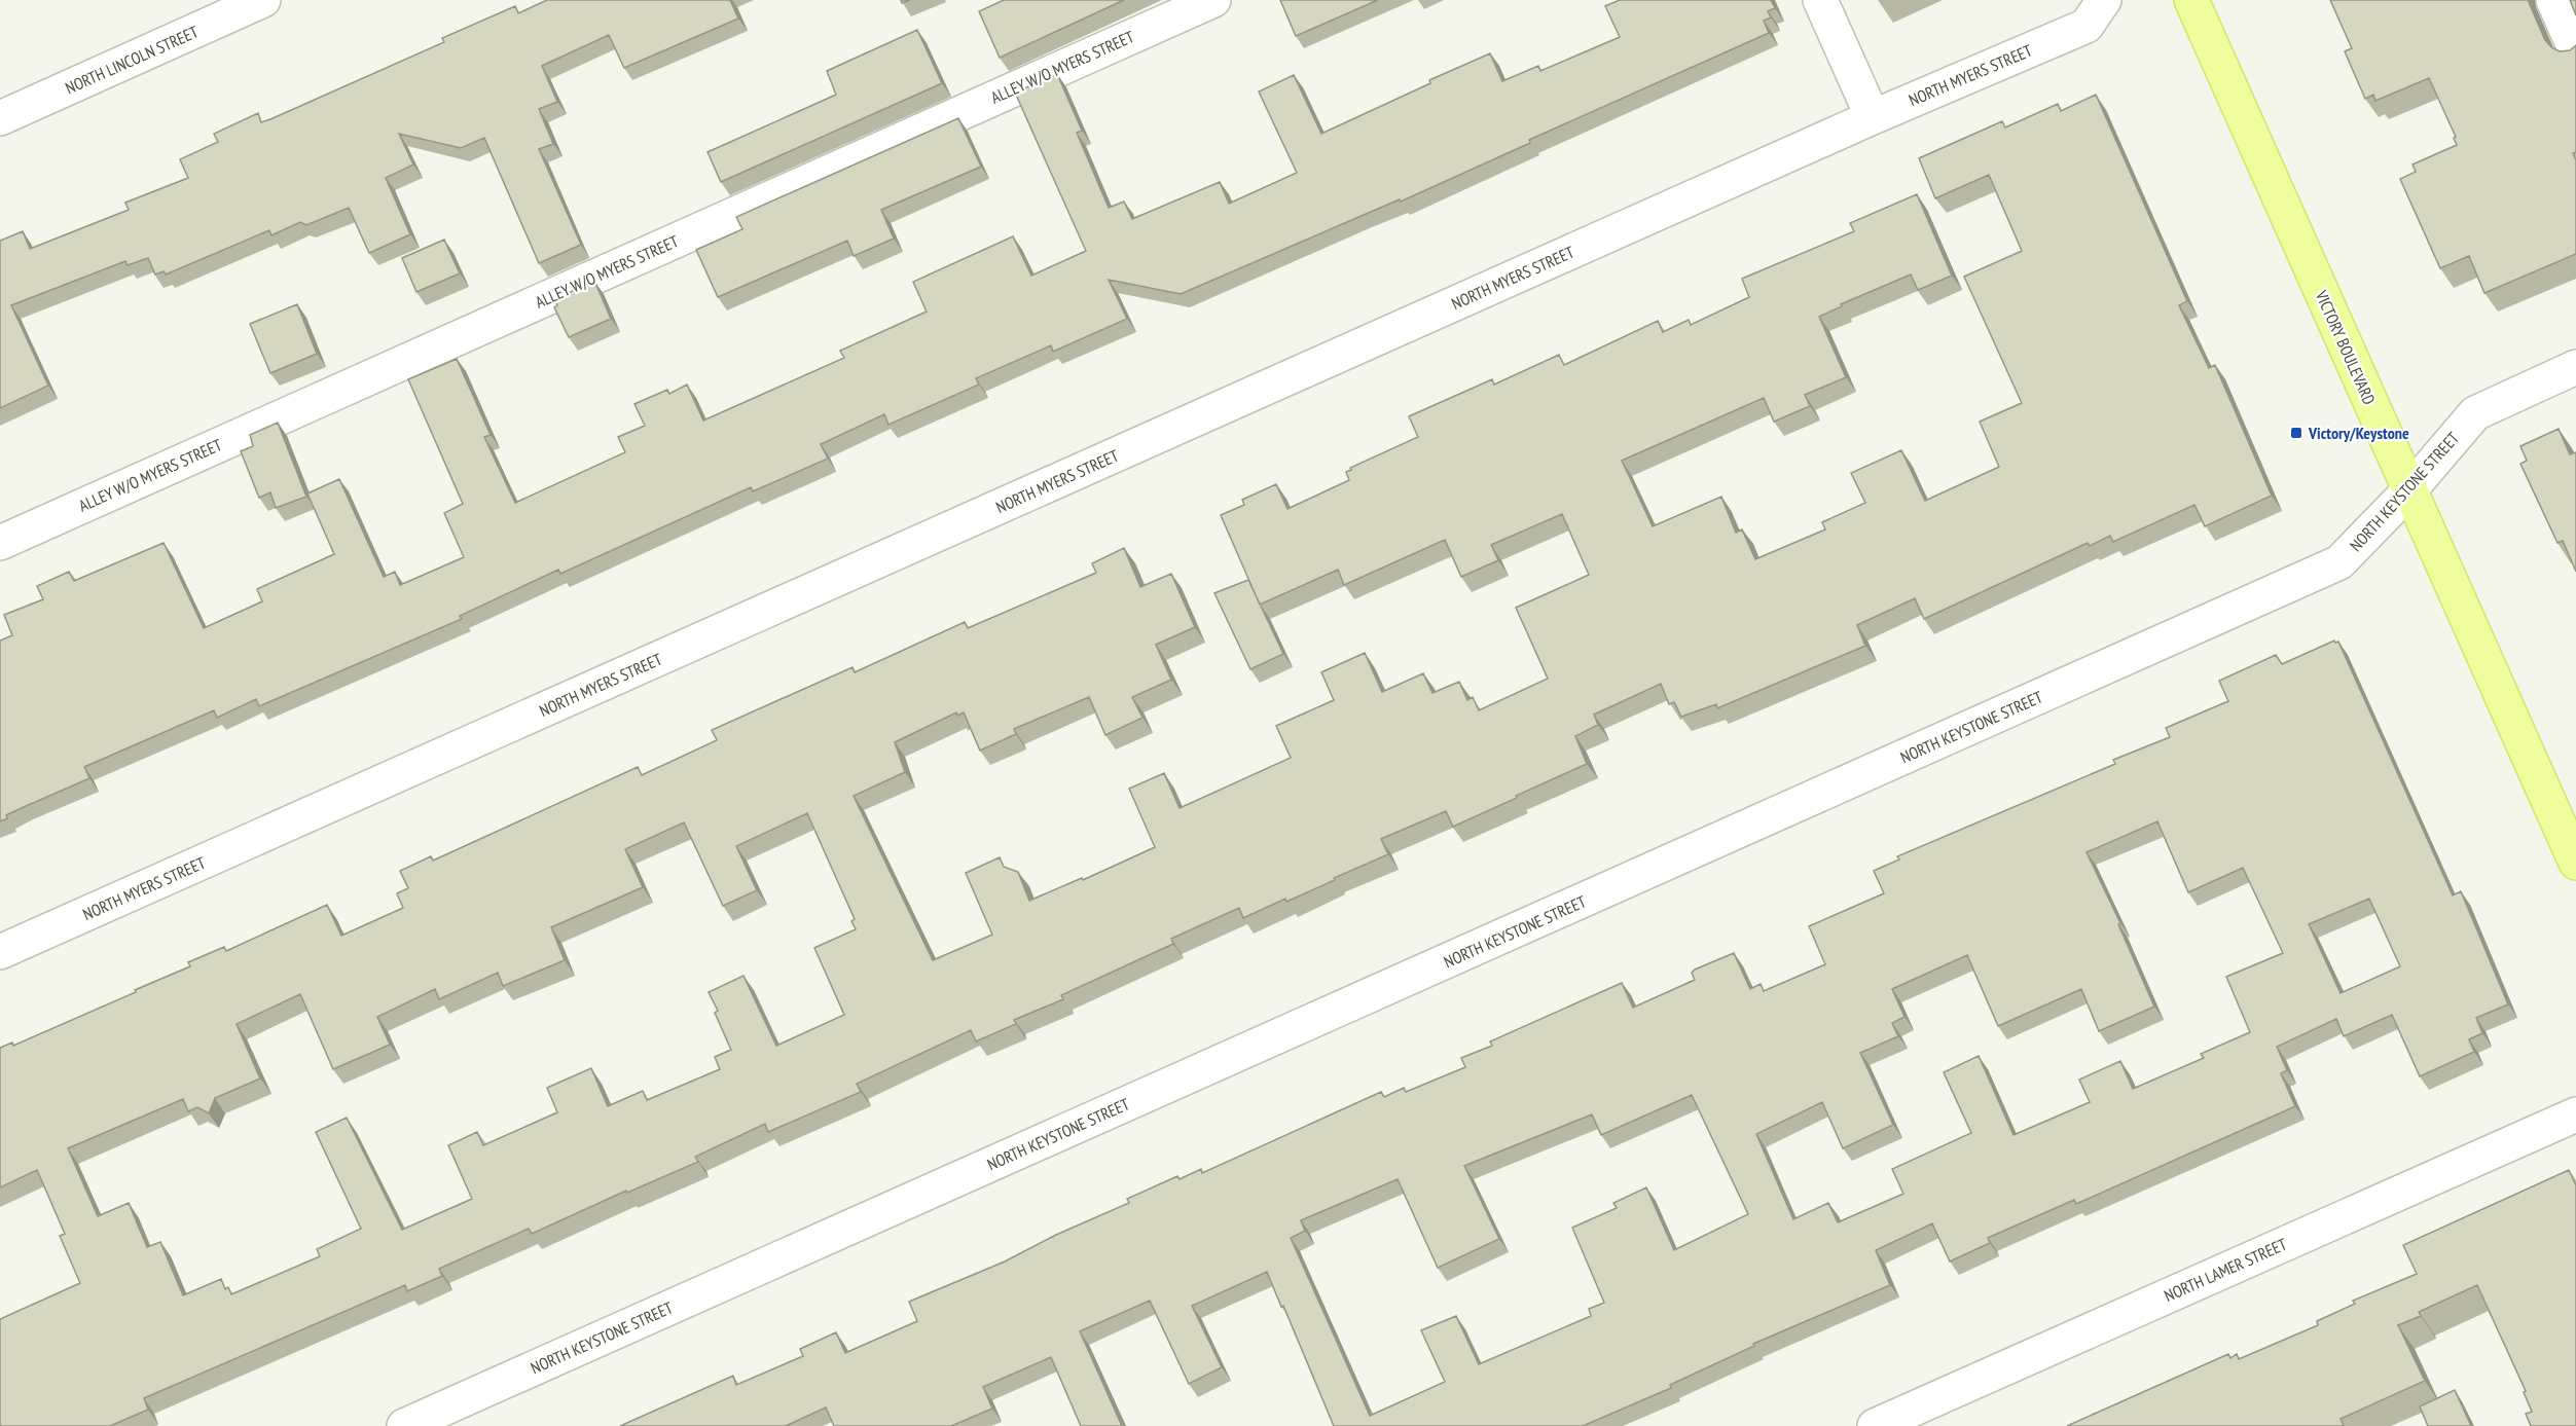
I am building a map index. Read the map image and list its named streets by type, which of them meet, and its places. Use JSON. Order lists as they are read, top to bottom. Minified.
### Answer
{"streets":{"main road":["VICTORY BOULEVARD"],"street":["NORTH LINCOLN STREET","ALLEY W/O MYERS STREET","NORTH MYERS STREET","NORTH KEYSTONE STREET","NORTH LAMER STREET"]},"crossings":[["VICTORY BOULEVARD","NORTH KEYSTONE STREET"]],"places":{"transit":["Victory/Keystone"]}}
